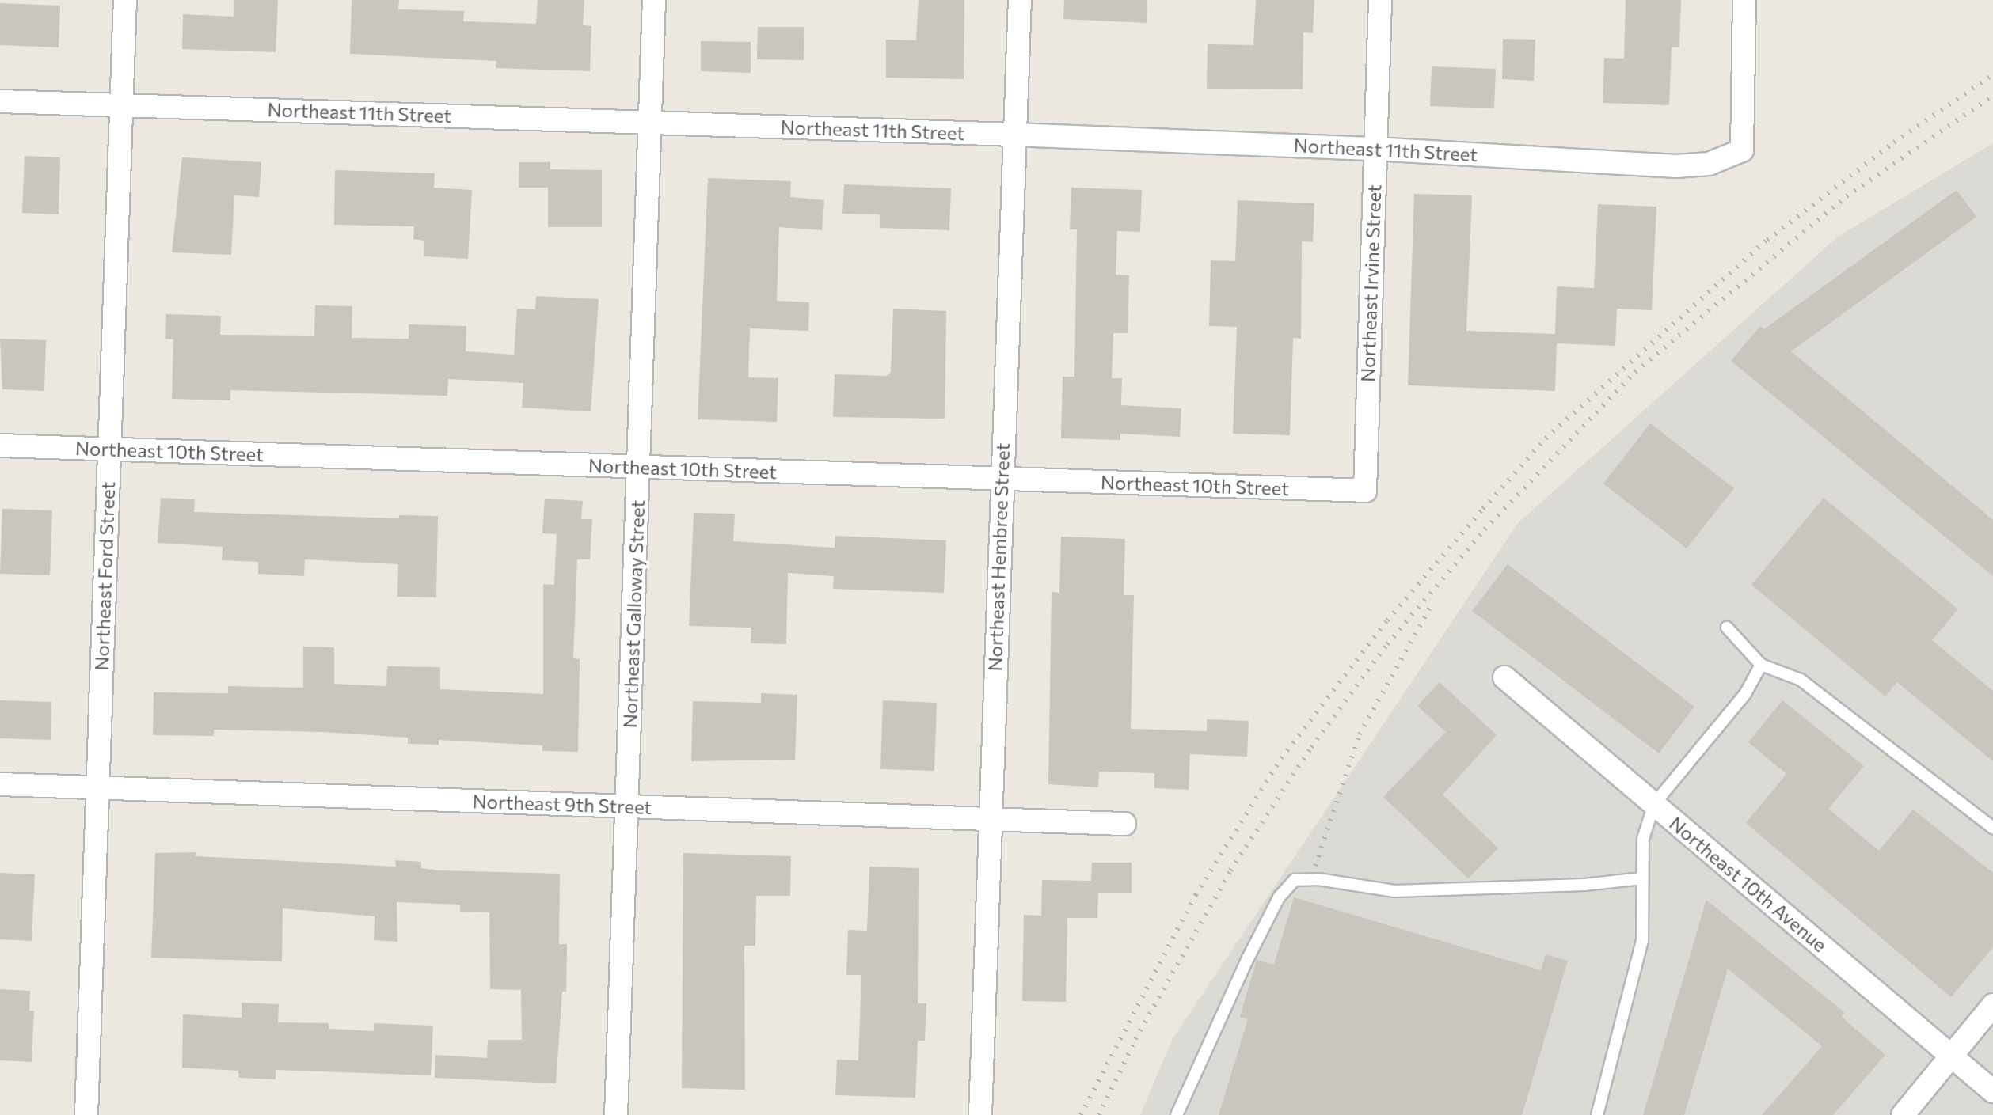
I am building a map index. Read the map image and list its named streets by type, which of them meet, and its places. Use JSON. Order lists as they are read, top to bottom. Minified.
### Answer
{"streets":{"street":["Northeast 11th Street","Northeast Irvine Street","Northeast 10th Street","Northeast Hembree Street","Northeast Ford Street","Northeast Galloway Street","Northeast 9th Street","Northeast 10th Avenue"]},"crossings":[["Northeast 11th Street","Northeast Irvine Street"],["Northeast 11th Street","Northeast Hembree Street"],["Northeast 11th Street","Northeast Ford Street"],["Northeast 11th Street","Northeast Galloway Street"],["Northeast Irvine Street","Northeast 10th Street"],["Northeast 10th Street","Northeast Hembree Street"],["Northeast 10th Street","Northeast Ford Street"],["Northeast 10th Street","Northeast Galloway Street"],["Northeast Hembree Street","Northeast 9th Street"],["Northeast Ford Street","Northeast 9th Street"],["Northeast Galloway Street","Northeast 9th Street"]]}
